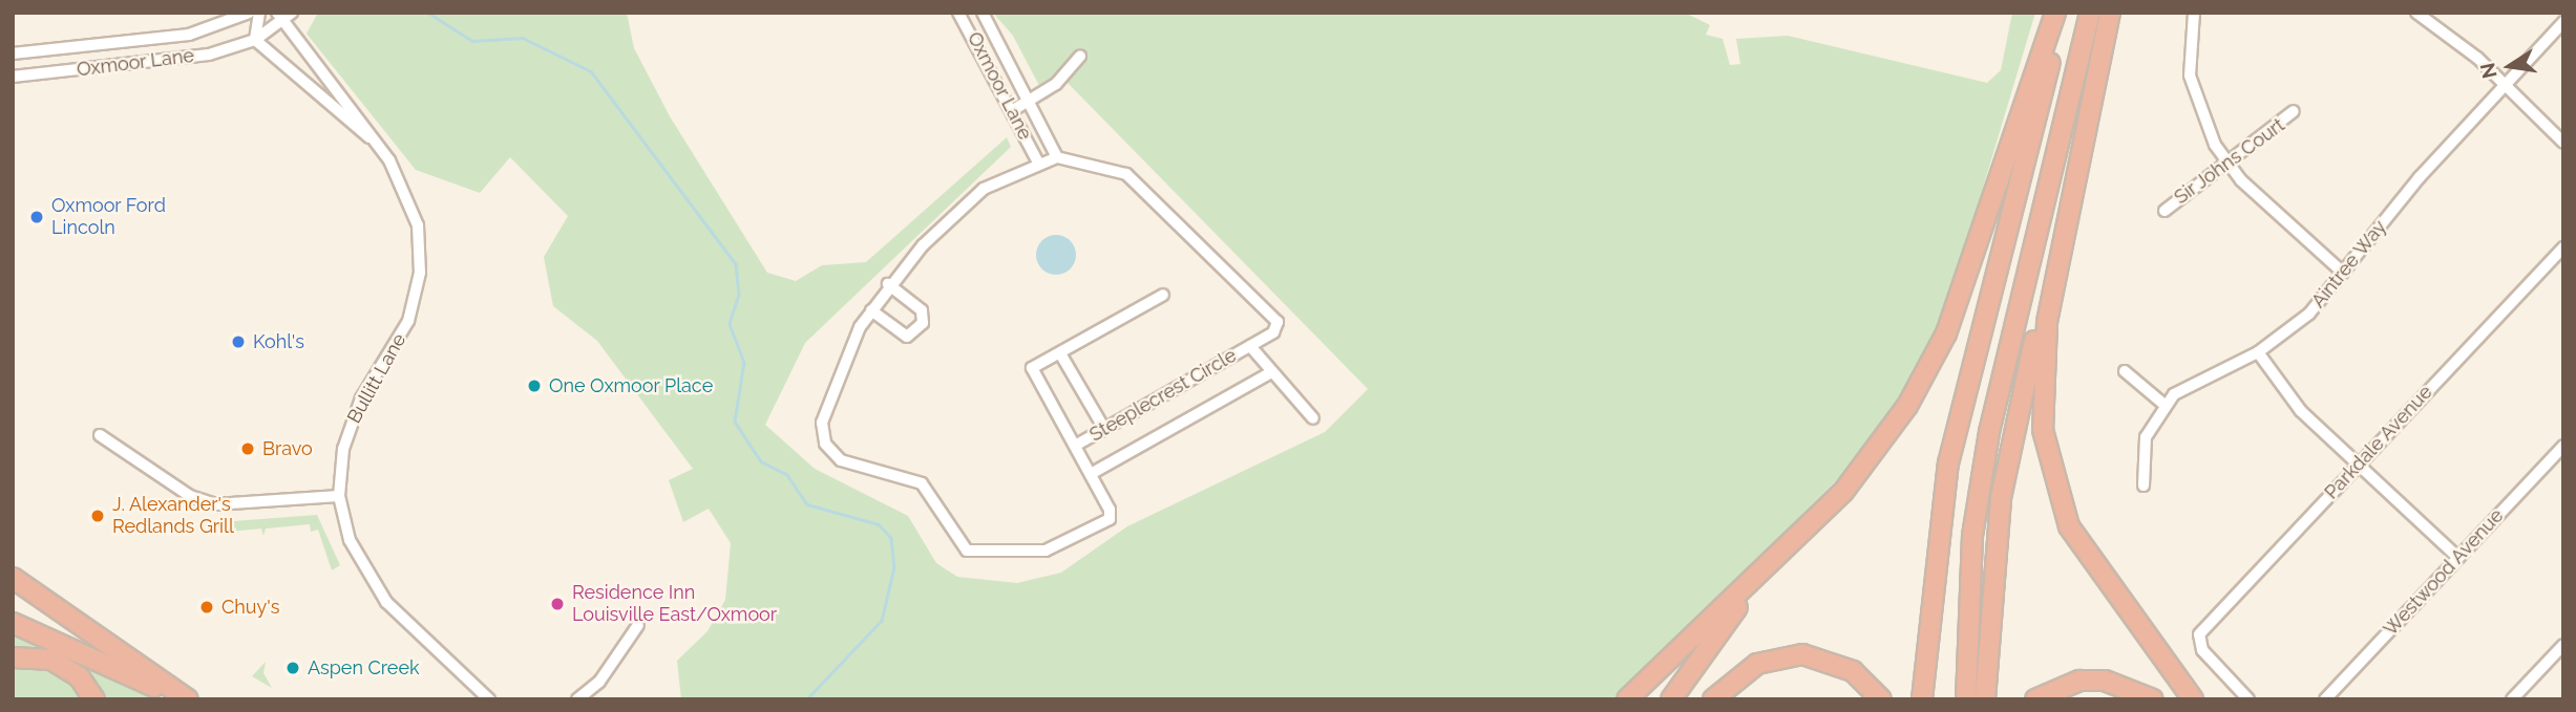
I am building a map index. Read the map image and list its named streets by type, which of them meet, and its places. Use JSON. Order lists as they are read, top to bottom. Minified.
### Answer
{"streets":{"street":["Oxmoor Lane","Sir Johns Court","Aintree Way","Bullitt Lane","Steeplecrest Circle","Parkdale Avenue","Westwood Avenue"]},"crossings":[["Oxmoor Lane","Bullitt Lane"],["Oxmoor Lane","Steeplecrest Circle"]],"places":["Oxmoor Ford Lincoln","Kohl's","One Oxmoor Place","Bravo","J. Alexander's Redlands Grill","Residence Inn Louisville East/Oxmoor","Chuy's","Aspen Creek"],"north":"left"}
